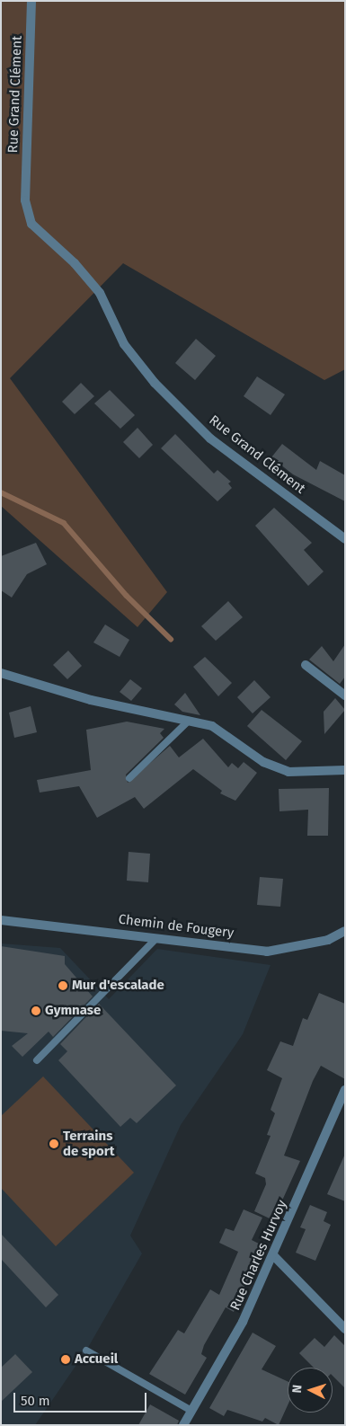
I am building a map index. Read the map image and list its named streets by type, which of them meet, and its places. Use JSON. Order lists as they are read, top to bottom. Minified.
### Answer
{"streets":{"street":["Rue Grand Clément","Chemin de Fougery","Rue Charles Hurvoy"]},"places":["Mur d'escalade","Gymnase","Terrains de sport","Accueil"],"scale_bar":"50 m","north":"left"}
